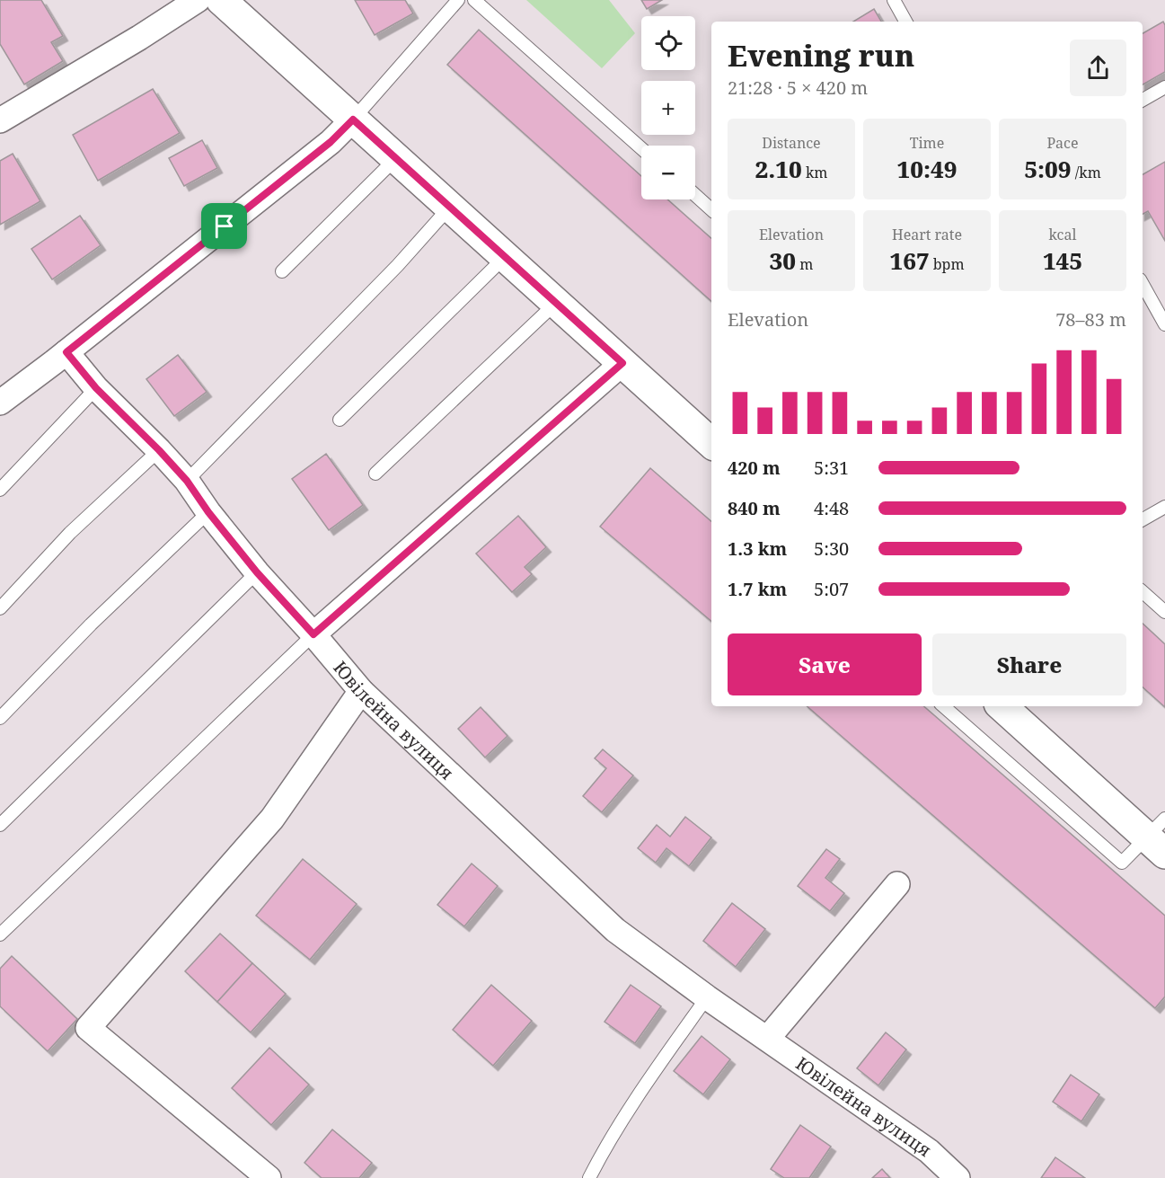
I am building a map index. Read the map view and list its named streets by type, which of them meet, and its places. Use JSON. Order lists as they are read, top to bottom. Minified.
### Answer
{"streets":{"street":["Ювілейна вулиця"]},"page":{"map_buttons":["+","−"],"heading":["Evening run","21:28 · 5 × 420 m"],"stats":[["Distance","2.10 km"],["Time","10:49"],["Pace","5:09 /km"],["Elevation","30 m"],["Heart rate","167 bpm"],["kcal","145"]],"chart":["Elevation","78–83 m"],"list":[{"name":"420 m","note":"5:31"},{"name":"840 m","note":"4:48"},{"name":"1.3 km","note":"5:30"},{"name":"1.7 km","note":"5:07"}],"buttons":["Save","Share"]}}
